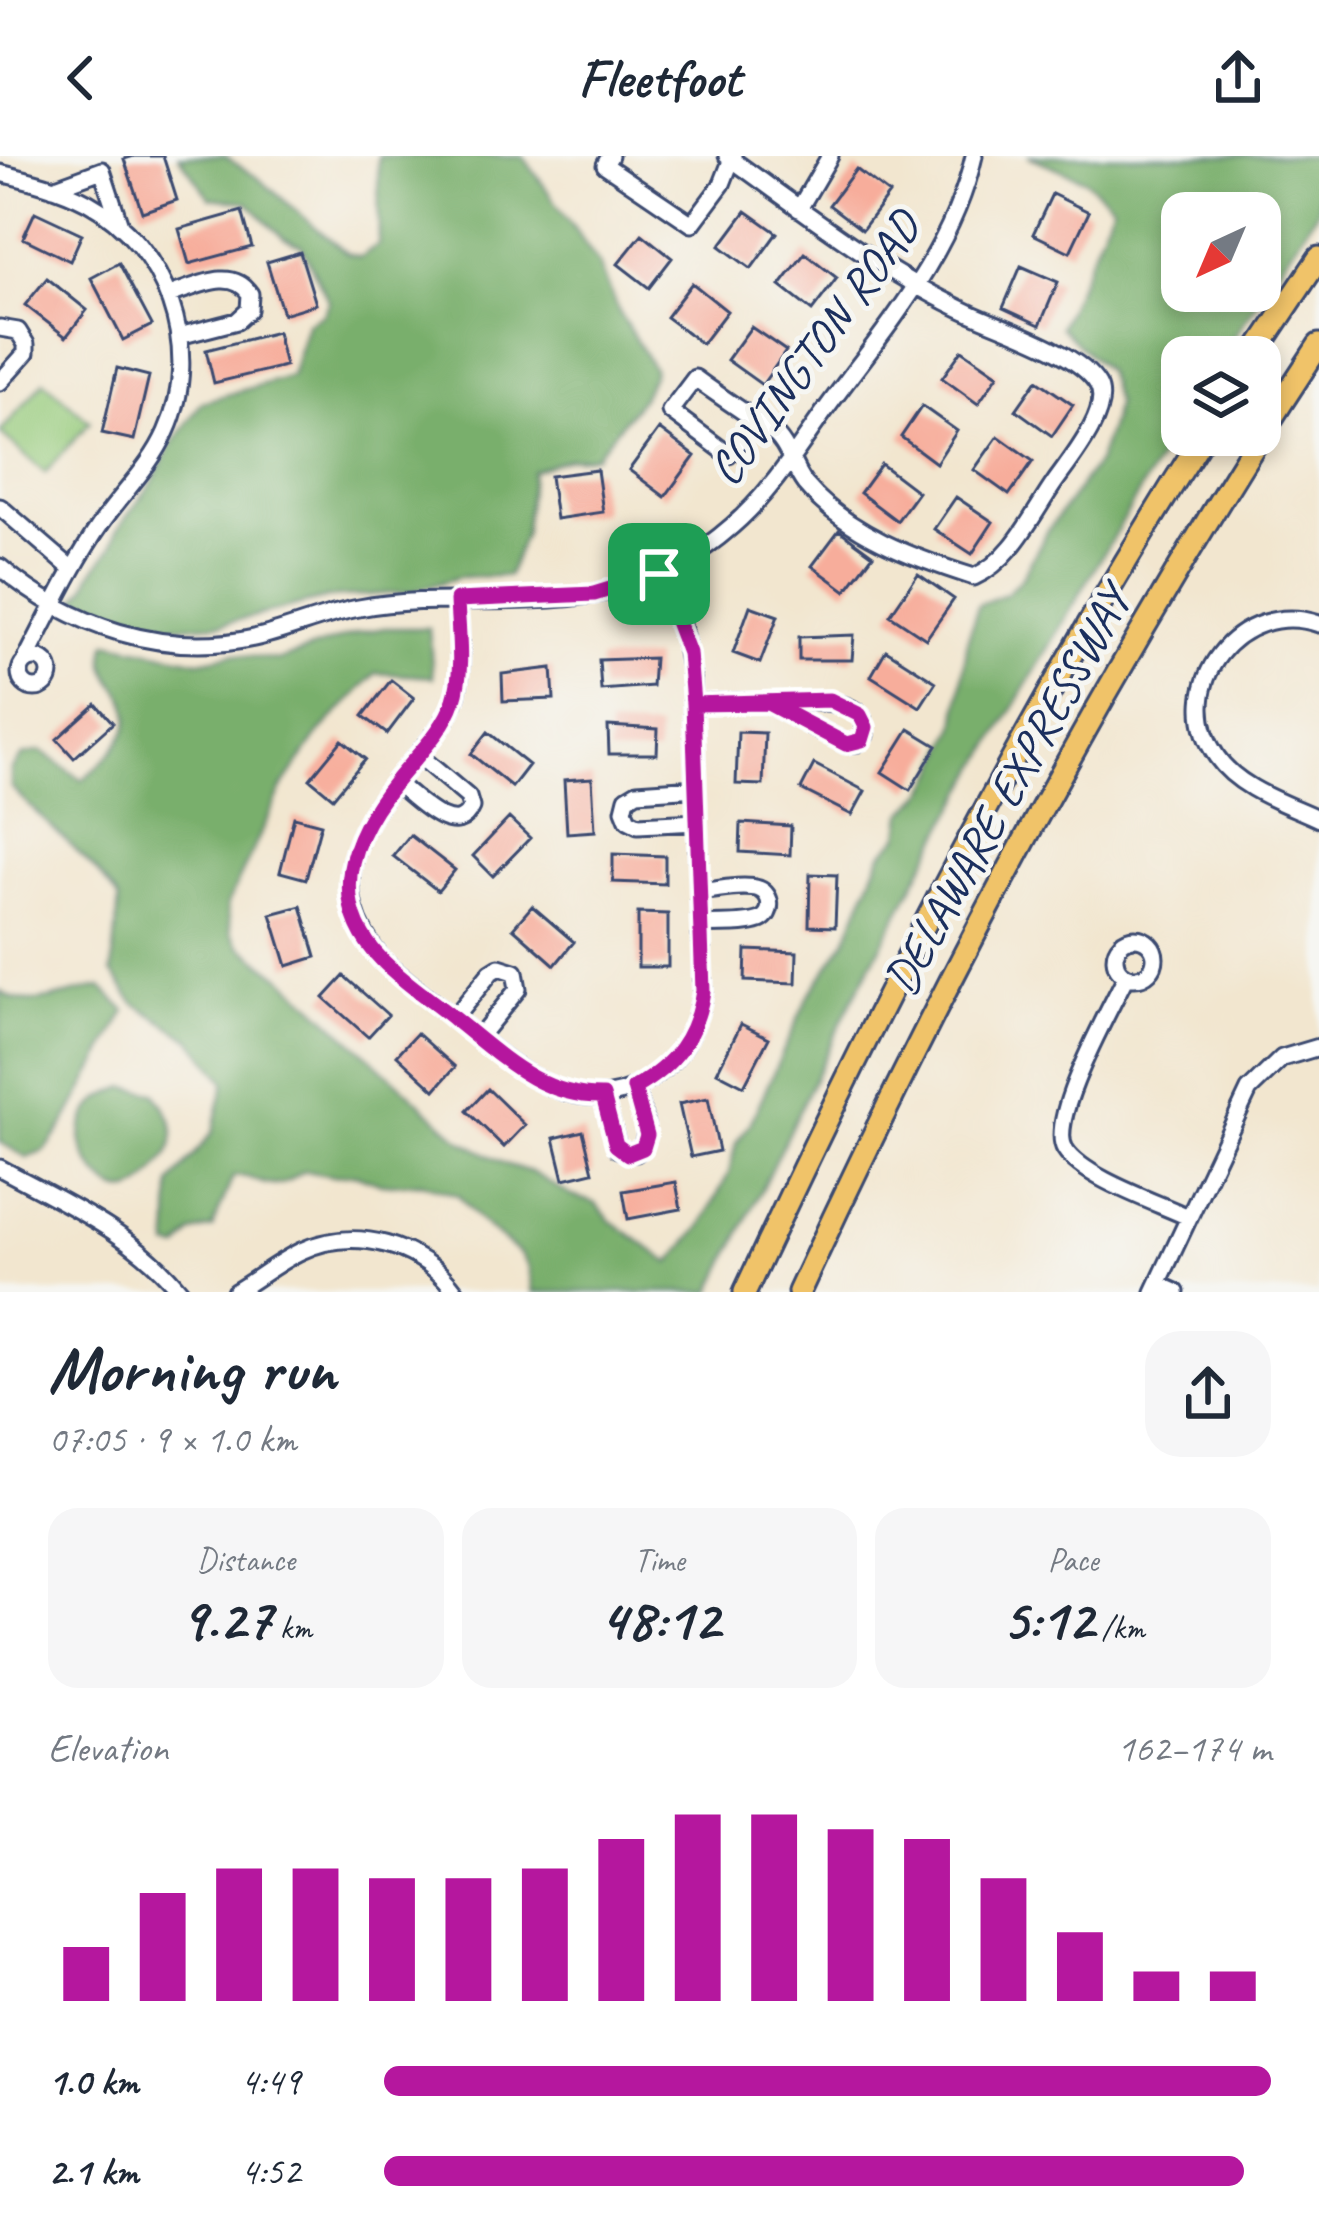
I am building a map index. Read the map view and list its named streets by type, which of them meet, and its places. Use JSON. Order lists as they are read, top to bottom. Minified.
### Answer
{"streets":{"highway":["DELAWARE EXPRESSWAY"],"street":["COVINGTON ROAD"]},"north":"bottom left","page":{"header":"Fleetfoot","heading":["Morning run","07:05 · 9 × 1.0 km"],"stats":[["Distance","9.27 km"],["Time","48:12"],["Pace","5:12 /km"]],"chart":["Elevation","162–174 m"],"list":[{"name":"1.0 km","note":"4:49"},{"name":"2.1 km","note":"4:52"}]}}
